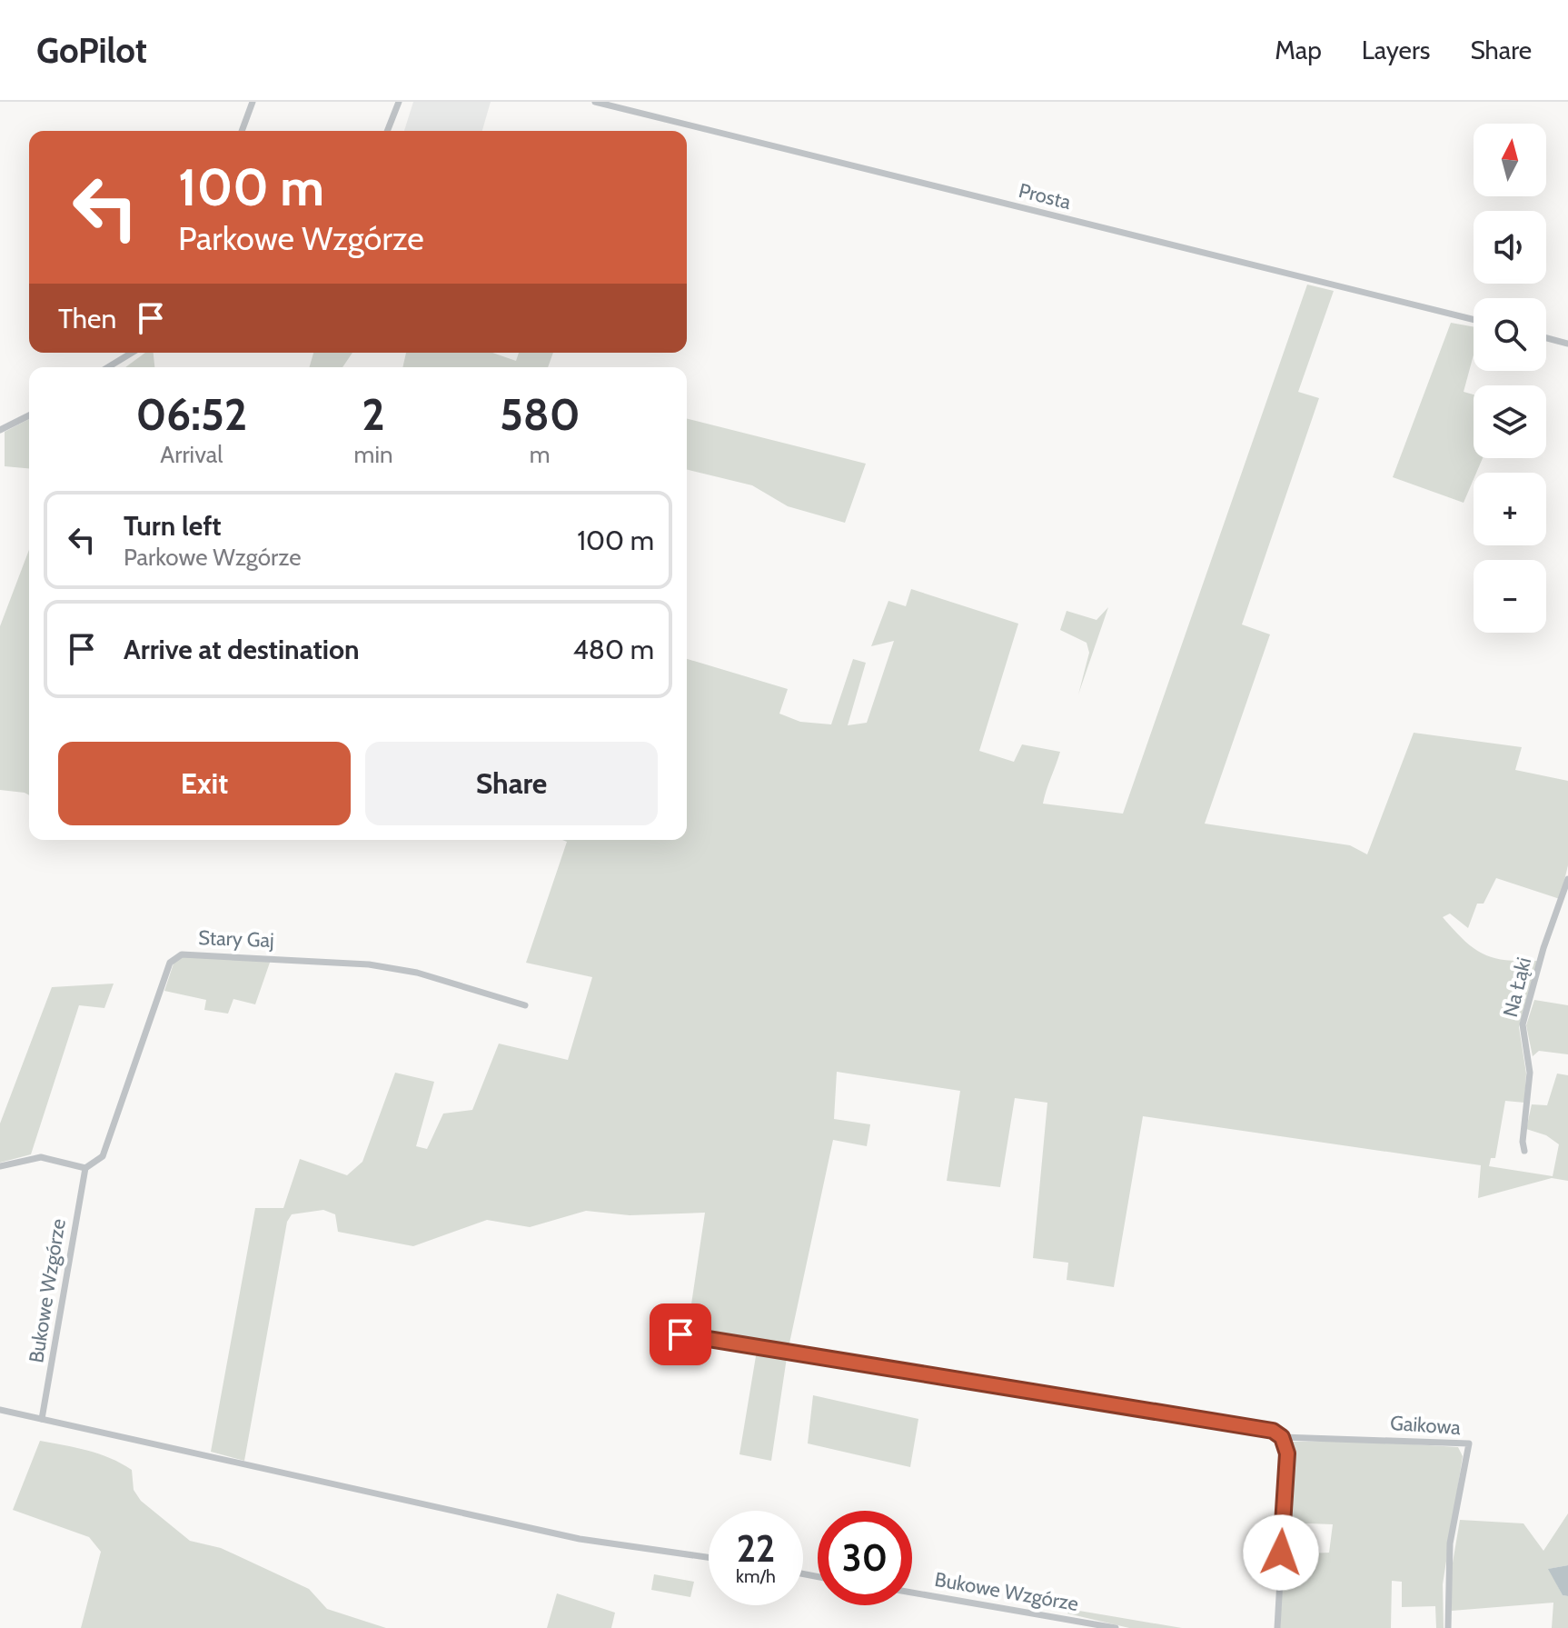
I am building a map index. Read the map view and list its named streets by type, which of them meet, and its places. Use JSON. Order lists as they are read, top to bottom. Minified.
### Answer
{"streets":{"street":["Prosta","Stary Gaj","Na Łąki","Bukowe Wzgórze","Gaikowa"]},"crossings":[["Stary Gaj","Bukowe Wzgórze"]],"north":"top","page":{"header":"GoPilot","nav":["Map","Layers","Share"],"map_buttons":["+","−"],"turn":["100 m","Parkowe Wzgórze"],"then":"Then","eta":["06:52","Arrival","2","min","580","m"],"list":[{"name":"Turn left","note":"Parkowe Wzgórze","value":"100 m"},{"name":"Arrive at destination","value":"480 m"}],"buttons":["Exit","Share"],"speed":"22 km/h","limit":"30"}}
